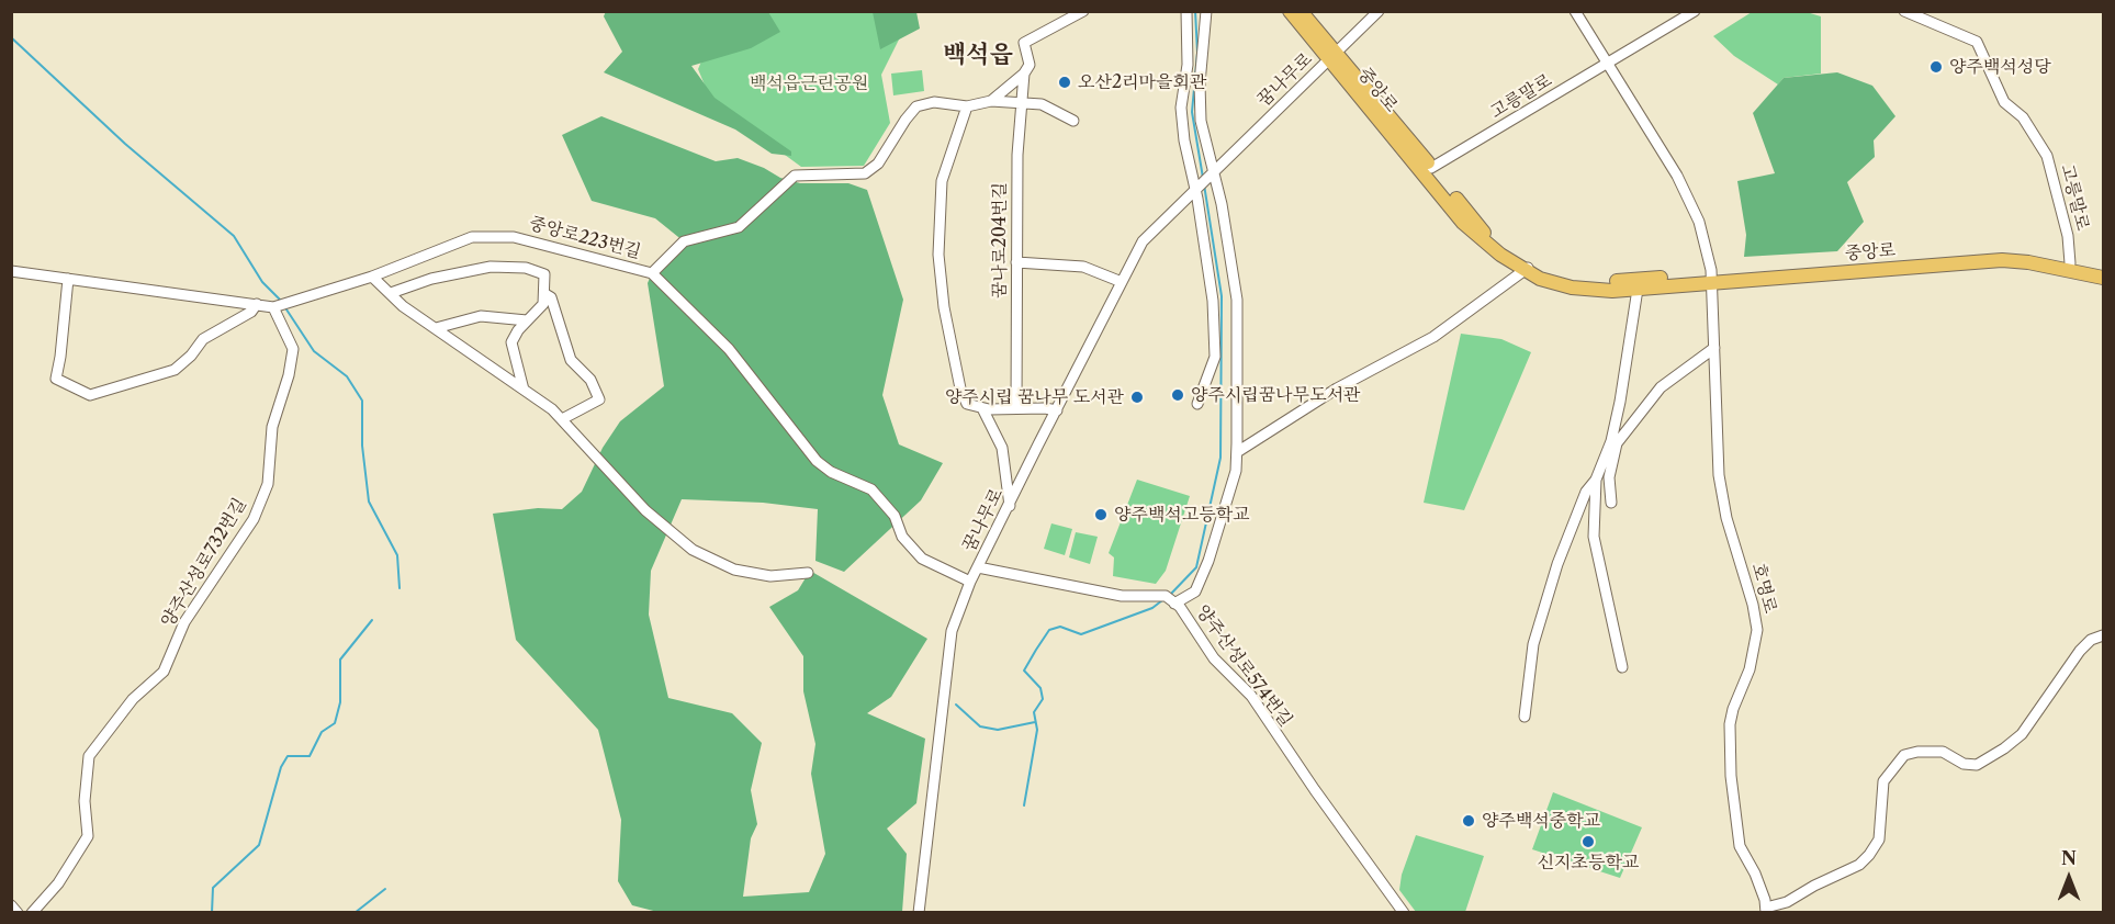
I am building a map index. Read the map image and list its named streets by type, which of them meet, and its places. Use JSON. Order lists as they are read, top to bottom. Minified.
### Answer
{"streets":{"main road":["중앙로"],"street":["꿈나무로","고릉말로","중앙로223번길","꿈나로204번길","양주산성로732번길","호명로","양주산성로574번길"]},"crossings":[["꿈나무로","중앙로"],["중앙로","고릉말로"],["중앙로","호명로"],["중앙로223번길","꿈나로204번길"],["중앙로223번길","양주산성로732번길"]],"districts":["백석읍"],"parks":["백석읍근린공원"],"places":["양주백석성당","오산2리마을회관","양주시립꿈나무도서관","양주시립 꿈나무 도서관","양주백석고등학교","양주백석중학교","신지초등학교"],"north":"top"}
